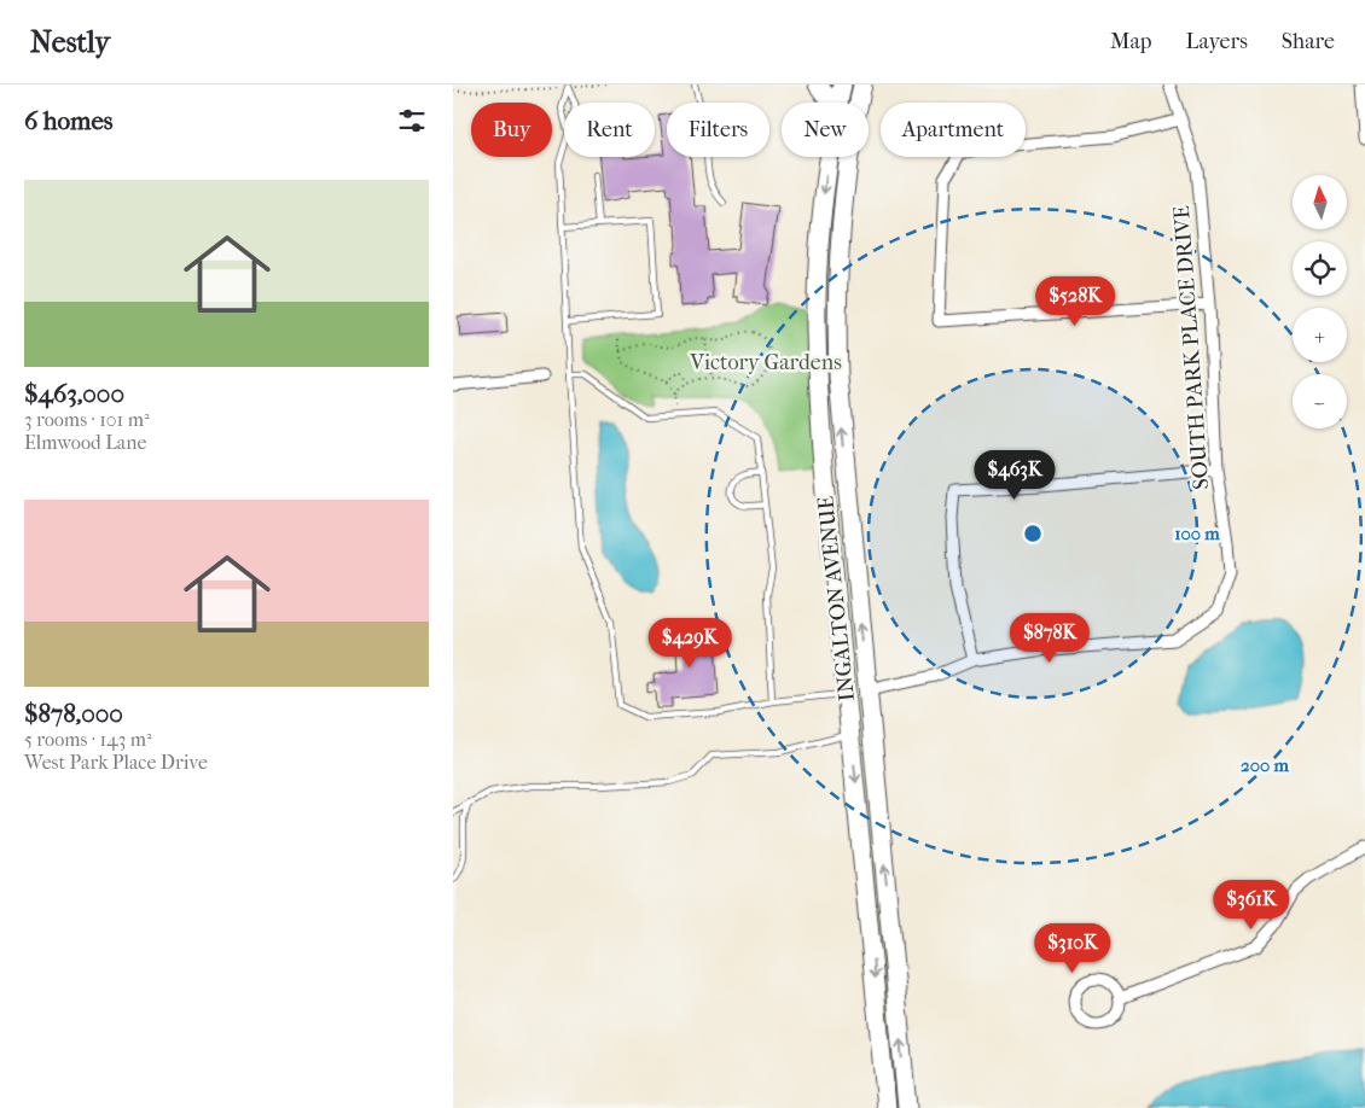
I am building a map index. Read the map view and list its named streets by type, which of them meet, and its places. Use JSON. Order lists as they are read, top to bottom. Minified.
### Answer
{"streets":{"main road":["INGALTON AVENUE"],"street":["SOUTH PARK PLACE DRIVE"]},"parks":["Victory Gardens"],"north":"top","page":{"header":"Nestly","nav":["Map","Layers","Share"],"heading":"6 homes","chip":["Buy","Rent","Filters","New","Apartment"],"list":[{"name":"$463,000","note":"3 rooms · 101 m² · Elmwood Lane"},{"name":"$878,000","note":"5 rooms · 143 m² · West Park Place Drive"}],"map_buttons":["+","−"],"price":["$528K","$463K","$878K","$429K","$361K","$310K"]},"rings":["100 m","200 m"]}
